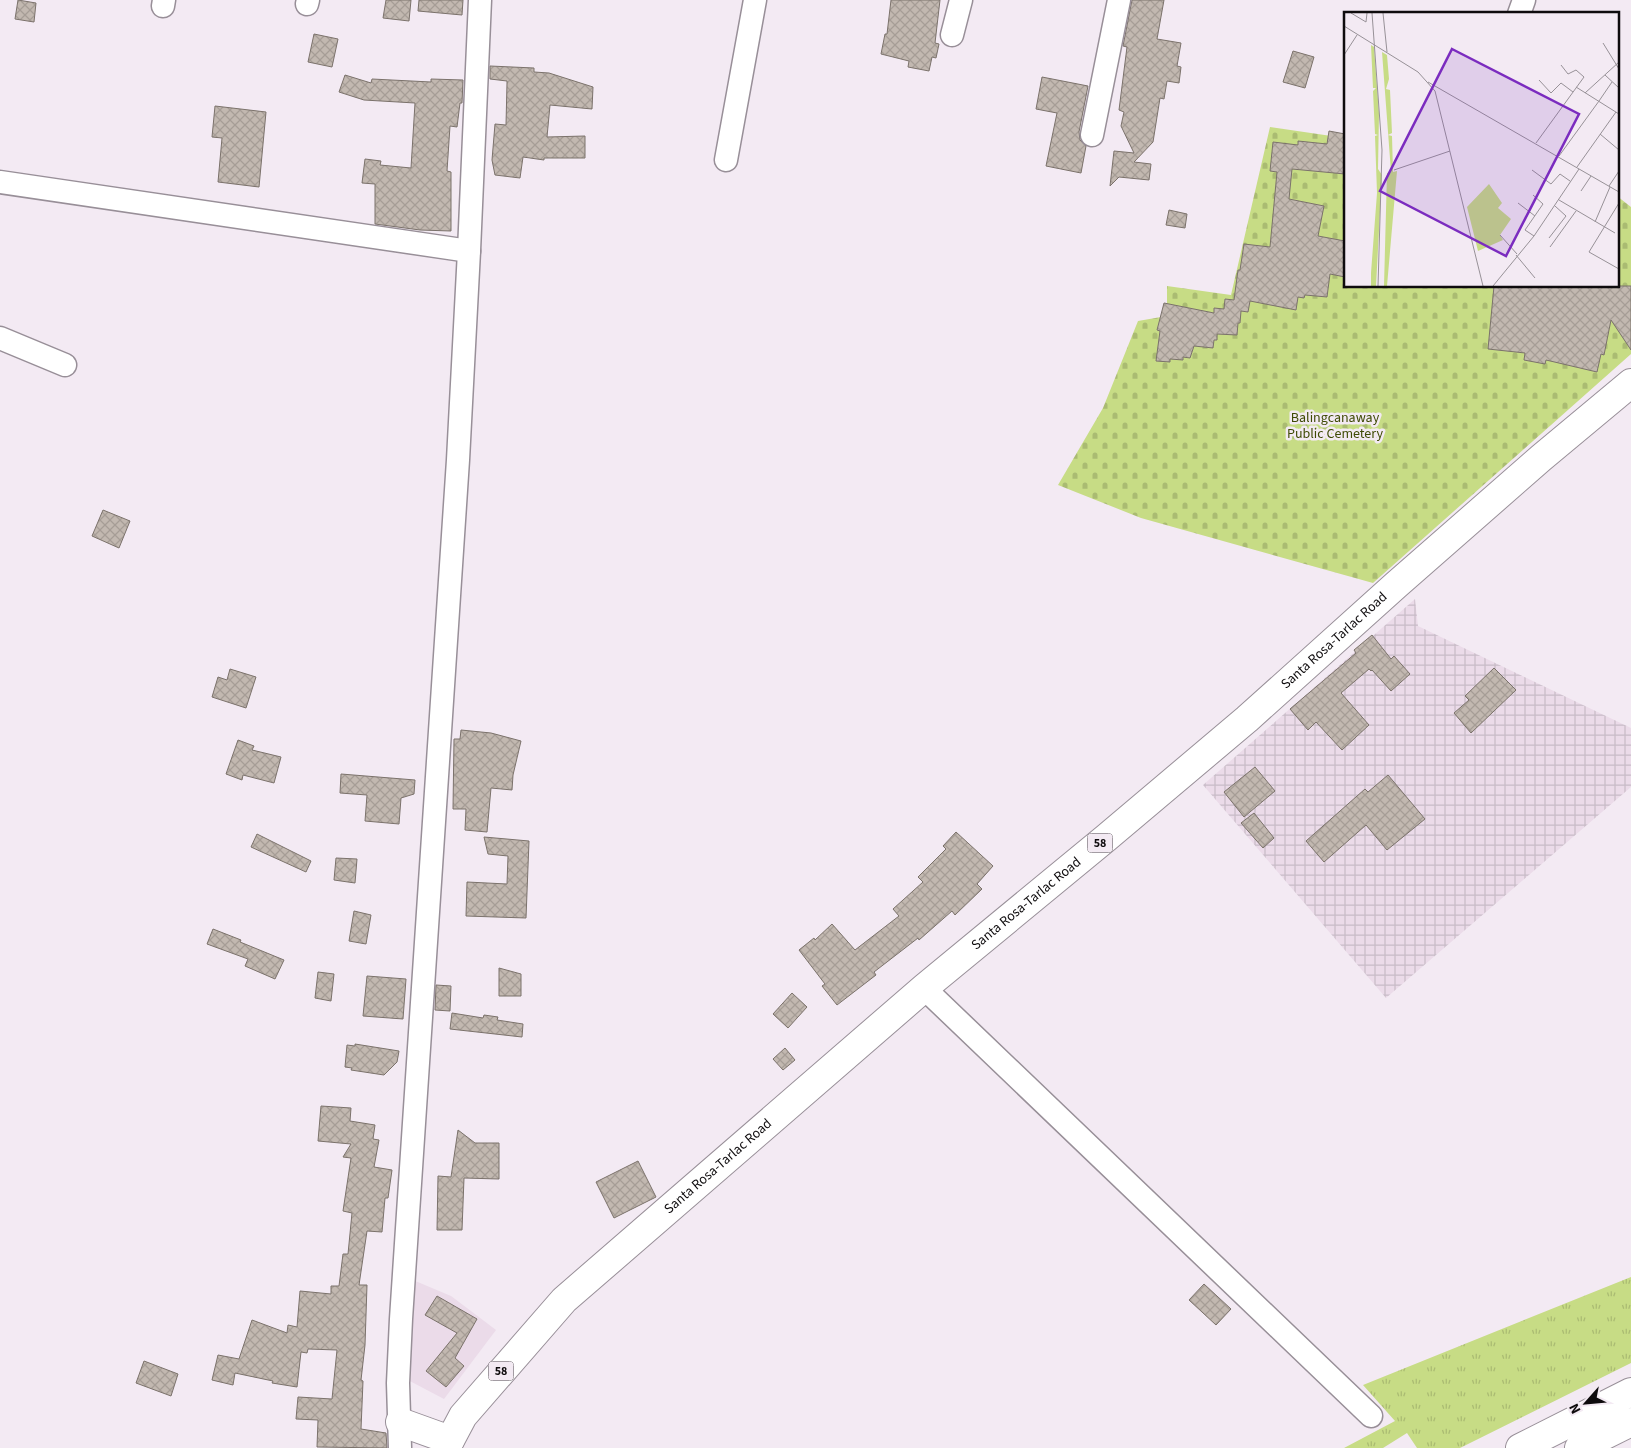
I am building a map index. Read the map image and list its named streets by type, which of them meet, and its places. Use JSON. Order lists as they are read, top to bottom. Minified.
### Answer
{"streets":{"highway":["Santa Rosa-Tarlac Road","58"]},"parks":["Balingcanaway Public Cemetery"],"north":"bottom left"}
